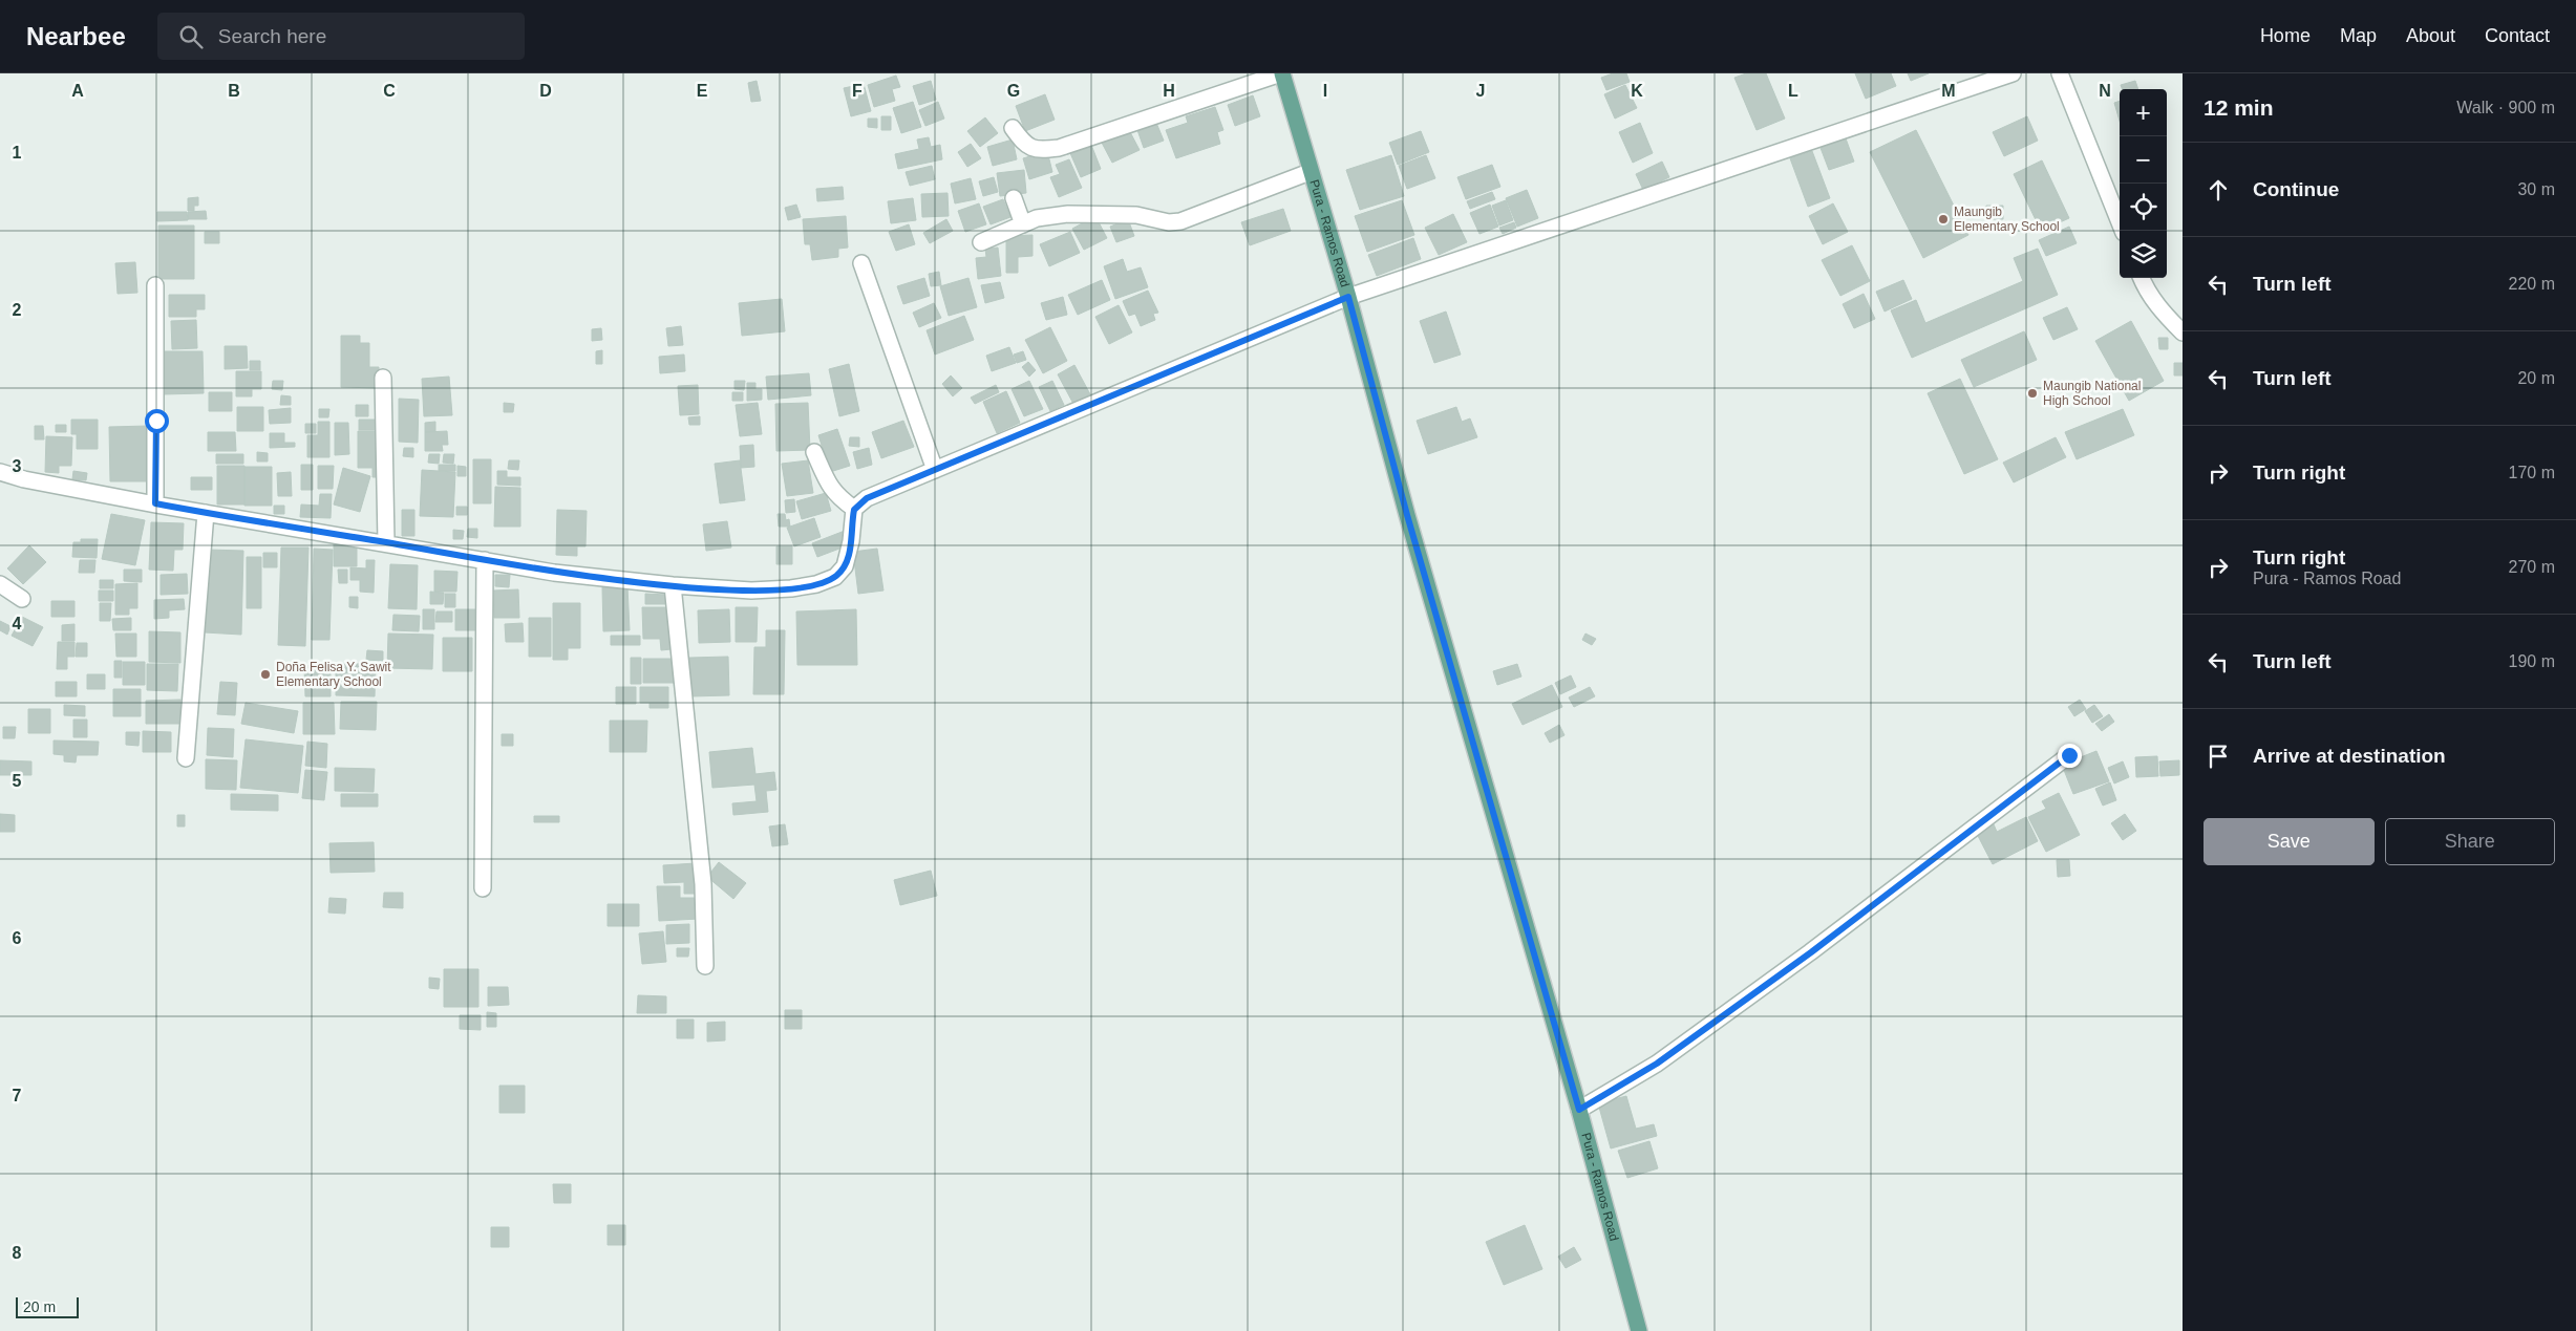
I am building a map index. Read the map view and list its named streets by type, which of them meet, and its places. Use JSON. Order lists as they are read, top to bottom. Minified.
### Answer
{"streets":{"main road":["Pura - Ramos Road"]},"places":["Maungib Elementary School","Maungib National High School","Doña Felisa Y. Sawit Elementary School"],"scale_bar":"20 m","page":{"header":"Nearbee","search":"Search here","nav":["Home","Map","About","Contact"],"heading":["12 min","Walk · 900 m"],"map_buttons":["+","−"],"list":[["Continue","30 m"],["Turn left","220 m"],["Turn left","20 m"],["Turn right","170 m"],["Turn right","Pura - Ramos Road","270 m"],["Turn left","190 m"],"Arrive at destination"],"buttons":["Save","Share"],"scale":"20 m"},"grid":{"columns":["A","B","C","D","E","F","G","H","I","J","K","L","M","N"],"rows":["1","2","3","4","5","6","7","8"]}}
